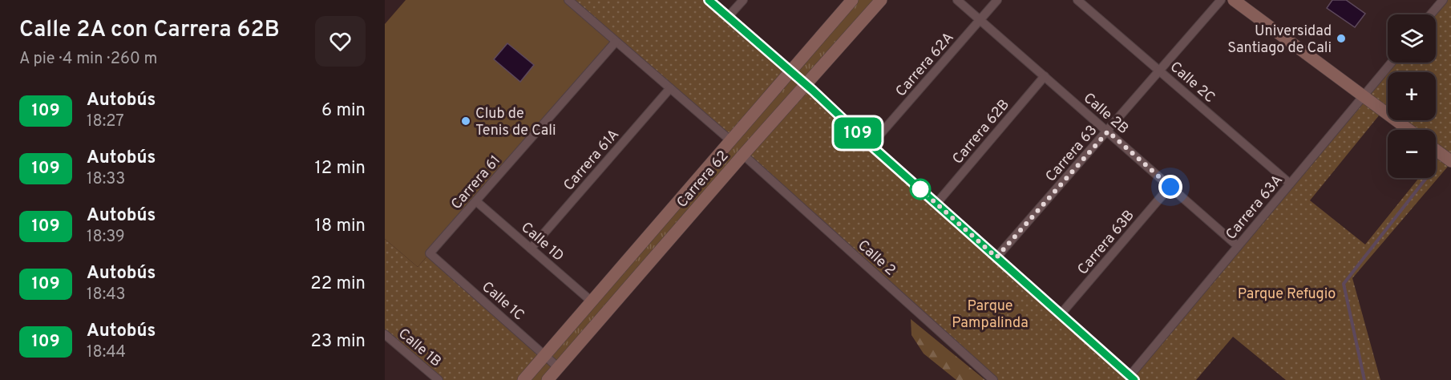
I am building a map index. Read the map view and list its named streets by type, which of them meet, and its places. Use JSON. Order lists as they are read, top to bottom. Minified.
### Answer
{"streets":{"street":["Carrera 62A","Calle 2C","Calle 2B","Carrera 62B","Carrera 63","Carrera 61A","Carrera 62","Carrera 61","Carrera 63A","Calle 1D","Carrera 63B","Calle 2","Calle 1C","Calle 1B"]},"crossings":[["Carrera 62A","Calle 2B"],["Calle 2C","Carrera 63"],["Calle 2C","Carrera 63A"],["Calle 2B","Carrera 62B"],["Calle 2B","Carrera 63"],["Calle 2B","Carrera 63A"],["Calle 2B","Carrera 63B"],["Carrera 61A","Calle 1D"],["Carrera 62","Calle 1D"],["Carrera 62","Calle 2"],["Carrera 62","Calle 1C"],["Carrera 61","Calle 1D"],["Carrera 61","Calle 1C"]],"parks":["Parque Refugio","Parque Pampalinda"],"places":["Universidad Santiago de Cali","Club de Tenis de Cali"],"lines":["bus line 109"],"page":{"heading":["Calle 2A con Carrera 62B","A pie · 4 min · 260 m"],"on_map":"109","map_buttons":["+","−"],"list":[{"mark":"109","name":"Autobús","note":"18:27","value":"6 min"},{"mark":"109","name":"Autobús","note":"18:33","value":"12 min"},{"mark":"109","name":"Autobús","note":"18:39","value":"18 min"},{"mark":"109","name":"Autobús","note":"18:43","value":"22 min"},{"mark":"109","name":"Autobús","note":"18:44","value":"23 min"}]}}
